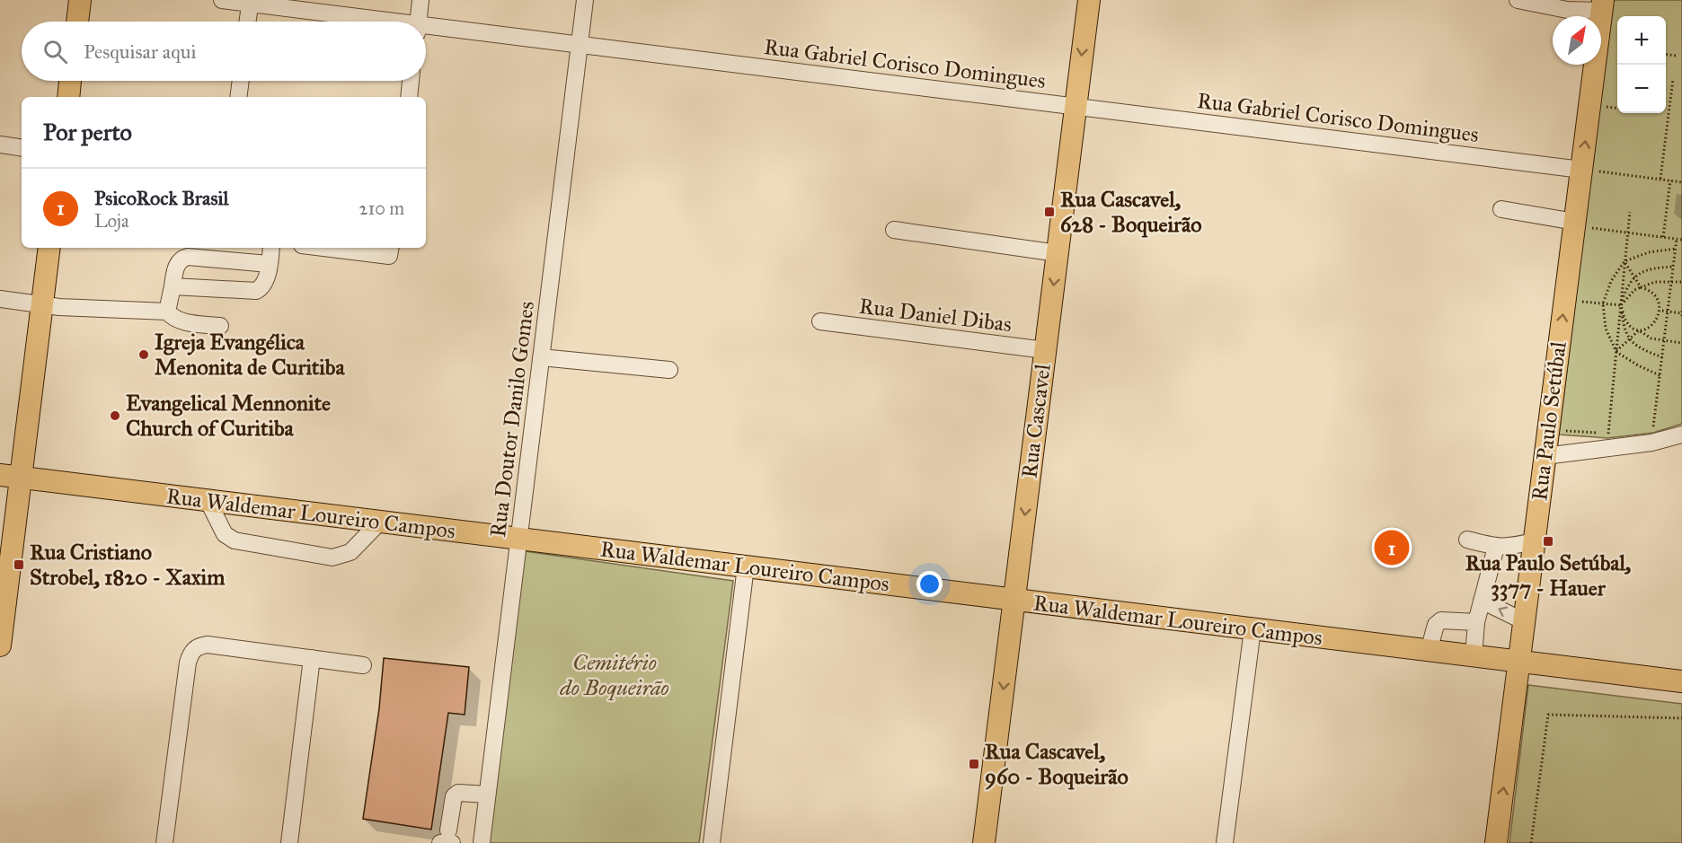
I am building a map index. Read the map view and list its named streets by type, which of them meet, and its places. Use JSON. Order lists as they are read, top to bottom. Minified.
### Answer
{"streets":{"main road":["Rua Cascavel","Rua Paulo Setúbal","Rua Waldemar Loureiro Campos"],"street":["Rua Gabriel Corisco Domingues","Rua Daniel Dibas","Rua Doutor Danilo Gomes"]},"crossings":[["Rua Gabriel Corisco Domingues","Rua Doutor Danilo Gomes"],["Rua Gabriel Corisco Domingues","Rua Cascavel"],["Rua Gabriel Corisco Domingues","Rua Paulo Setúbal"],["Rua Daniel Dibas","Rua Cascavel"],["Rua Doutor Danilo Gomes","Rua Waldemar Loureiro Campos"],["Rua Cascavel","Rua Waldemar Loureiro Campos"],["Rua Paulo Setúbal","Rua Waldemar Loureiro Campos"]],"one_way":["Rua Cascavel","Rua Paulo Setúbal"],"parks":["Cemitério do Boqueirão"],"places":{"transit":["Rua Cascavel, 628 - Boqueirão","Rua Paulo Setúbal, 3377 - Hauer","Rua Cristiano Strobel, 1820 - Xaxim","Rua Cascavel, 960 - Boqueirão"],"other":["Igreja Evangélica Menonita de Curitiba","Evangelical Mennonite Church of Curitiba"]},"north":"top right","page":{"map_buttons":["+","−"],"search":"Pesquisar aqui","heading":"Por perto","list":[{"mark":"1","name":"PsicoRock Brasil","note":"Loja","value":"210 m"}],"pins":"1"}}
